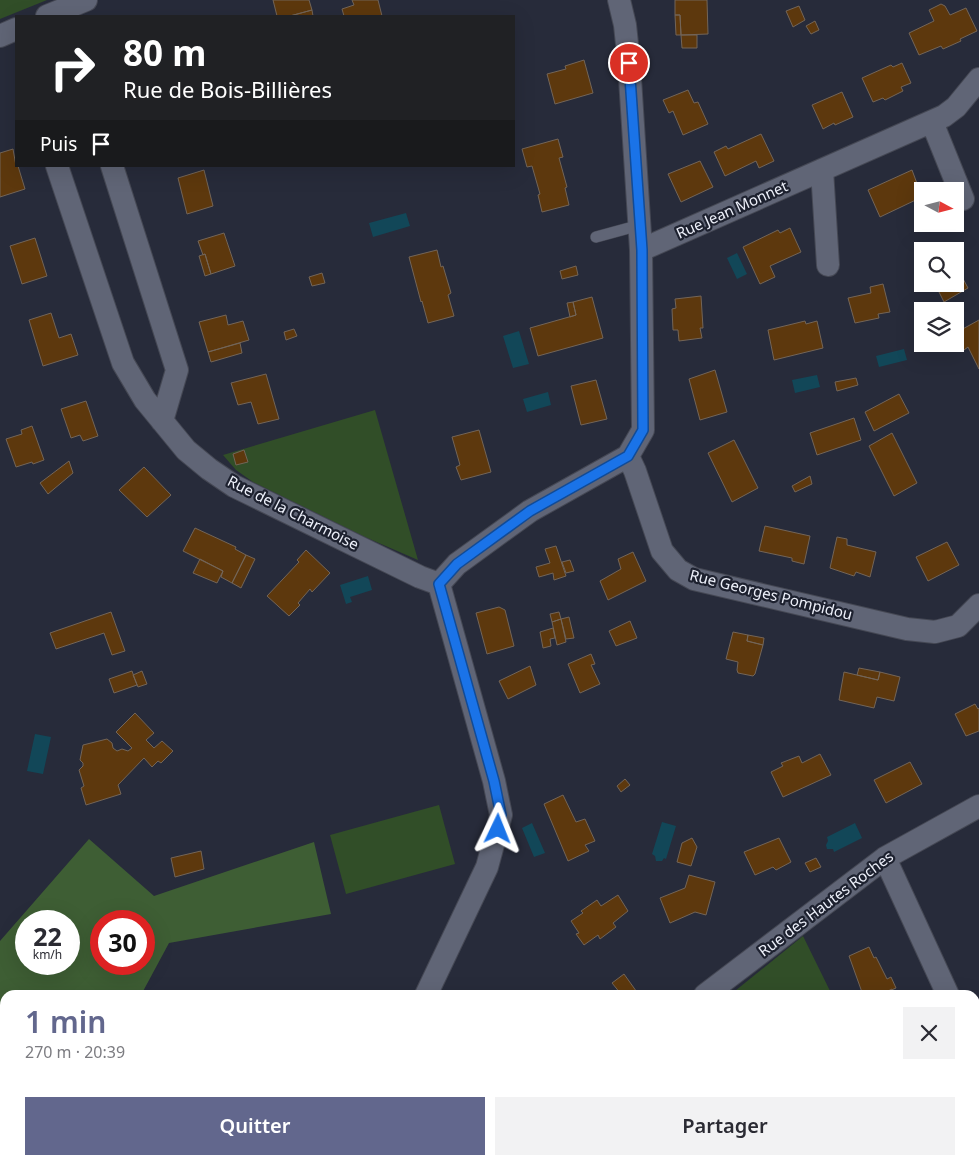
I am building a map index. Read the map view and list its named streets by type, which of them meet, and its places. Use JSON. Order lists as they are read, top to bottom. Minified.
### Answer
{"streets":{"street":["Rue Jean Monnet","Rue de la Charmoise","Rue Georges Pompidou","Rue des Hautes Roches"]},"north":"right","page":{"turn":["80 m","Rue de Bois-Billières"],"then":"Puis","speed":"22 km/h","limit":"30","heading":["1 min","270 m · 20:39"],"buttons":["Quitter","Partager"]}}
